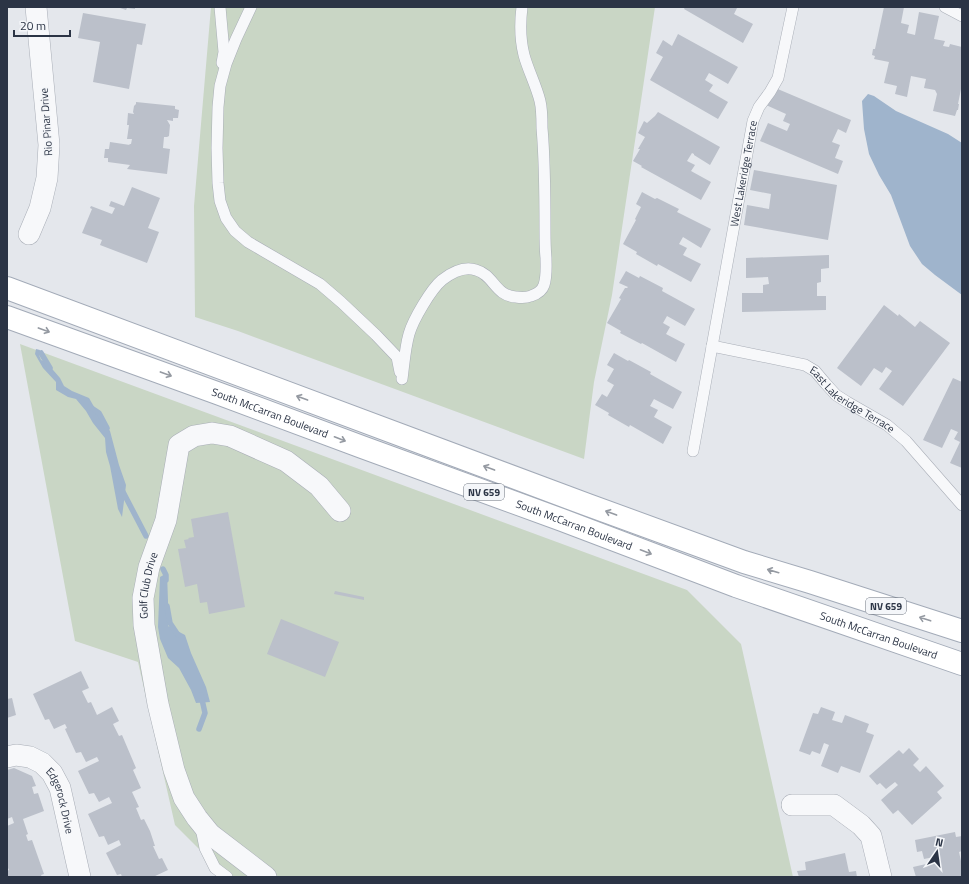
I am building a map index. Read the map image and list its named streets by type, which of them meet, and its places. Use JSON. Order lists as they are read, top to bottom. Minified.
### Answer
{"streets":{"main road":["South McCarran Boulevard","NV 659"],"street":["Rio Pinar Drive","Golf Club Drive","Edgerock Drive"],"lane":["West Lakeridge Terrace","East Lakeridge Terrace"]},"crossings":[["West Lakeridge Terrace","East Lakeridge Terrace"]],"scale_bar":"20 m","north":"top"}
